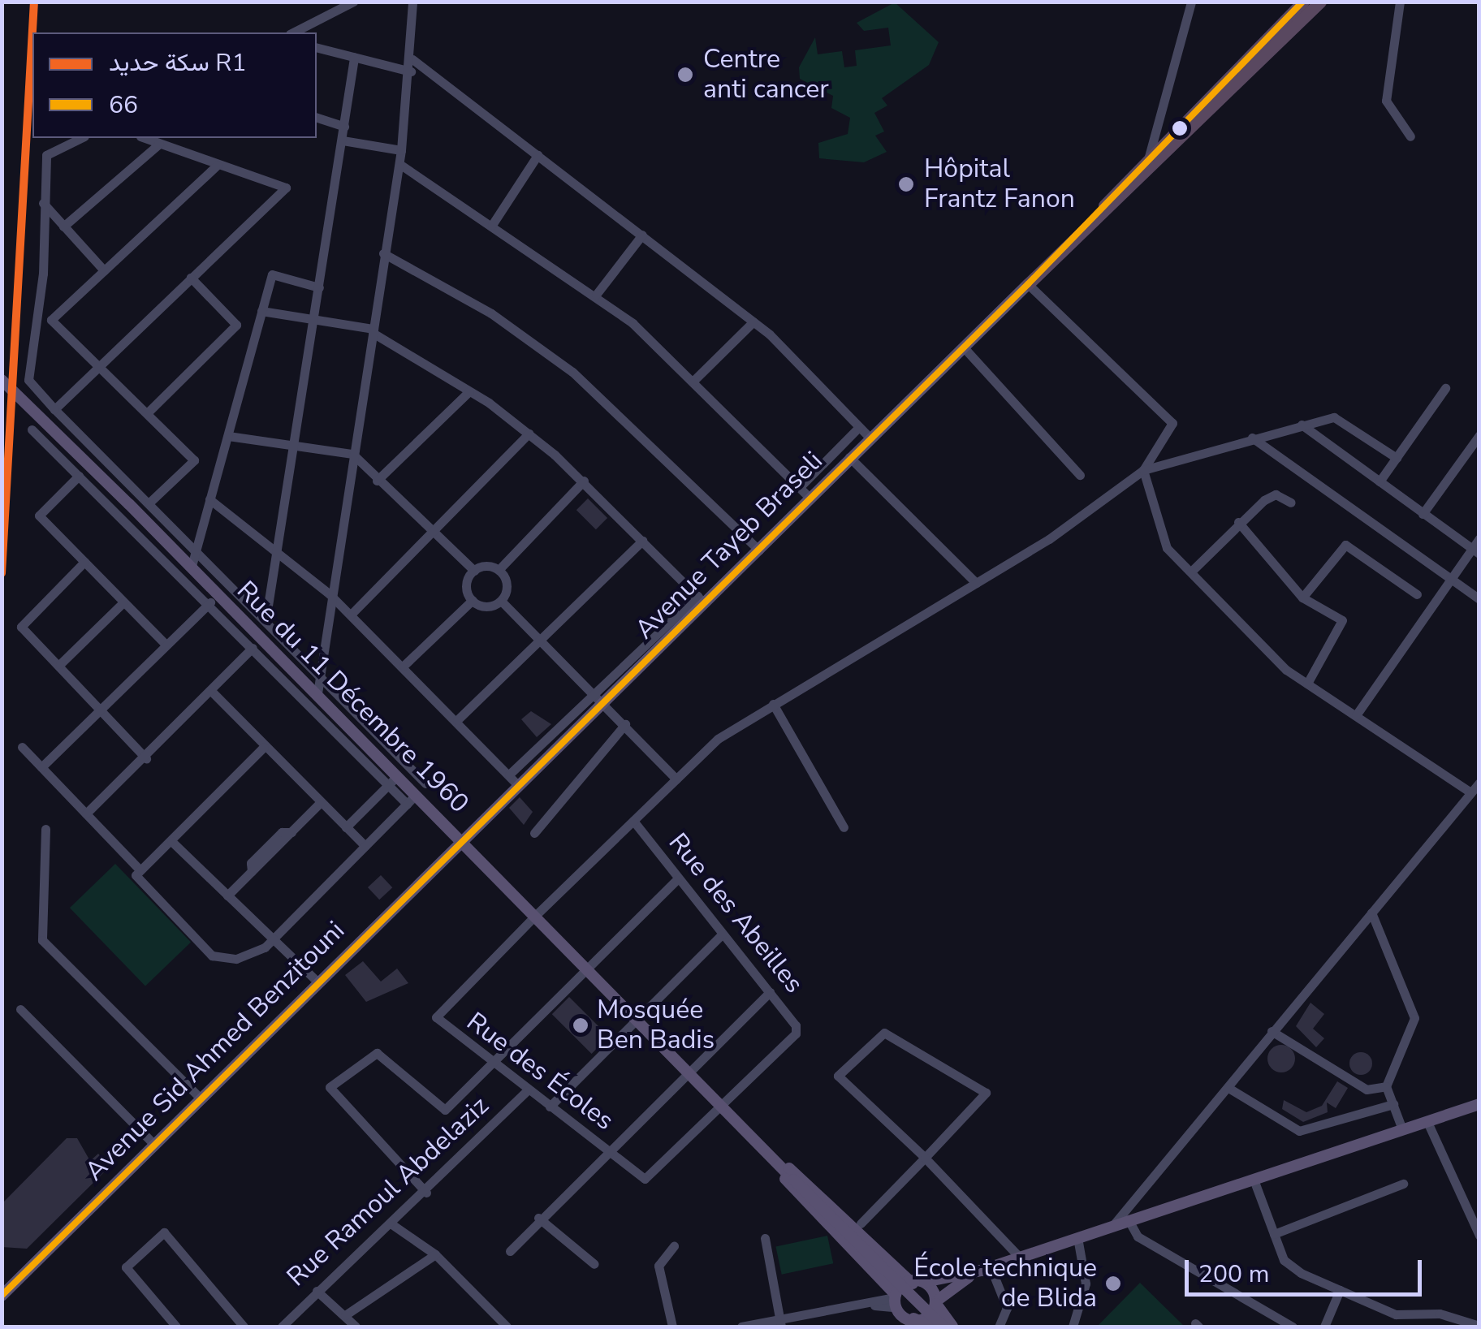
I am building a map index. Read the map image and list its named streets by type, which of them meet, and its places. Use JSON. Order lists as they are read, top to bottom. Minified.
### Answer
{"streets":{"main road":["Avenue Tayeb Braseli","Rue du 11 Décembre 1960","Avenue Sid Ahmed Benzitouni"],"street":["Rue des Abeilles","Rue des Écoles","Rue Ramoul Abdelaziz"]},"crossings":[["Avenue Tayeb Braseli","Rue du 11 Décembre 1960"],["Avenue Tayeb Braseli","Avenue Sid Ahmed Benzitouni"],["Rue du 11 Décembre 1960","Rue des Abeilles"],["Rue du 11 Décembre 1960","Avenue Sid Ahmed Benzitouni"],["Rue du 11 Décembre 1960","Rue des Écoles"],["Rue des Abeilles","Rue des Écoles"],["Rue des Écoles","Rue Ramoul Abdelaziz"]],"places":["Centre anti cancer","Hôpital Frantz Fanon","Mosquée Ben Badis","École technique de Blida"],"lines":["rail line R1","transit line 66"],"legend":["سكة حديد R1","66"],"scale_bar":"200 m"}
